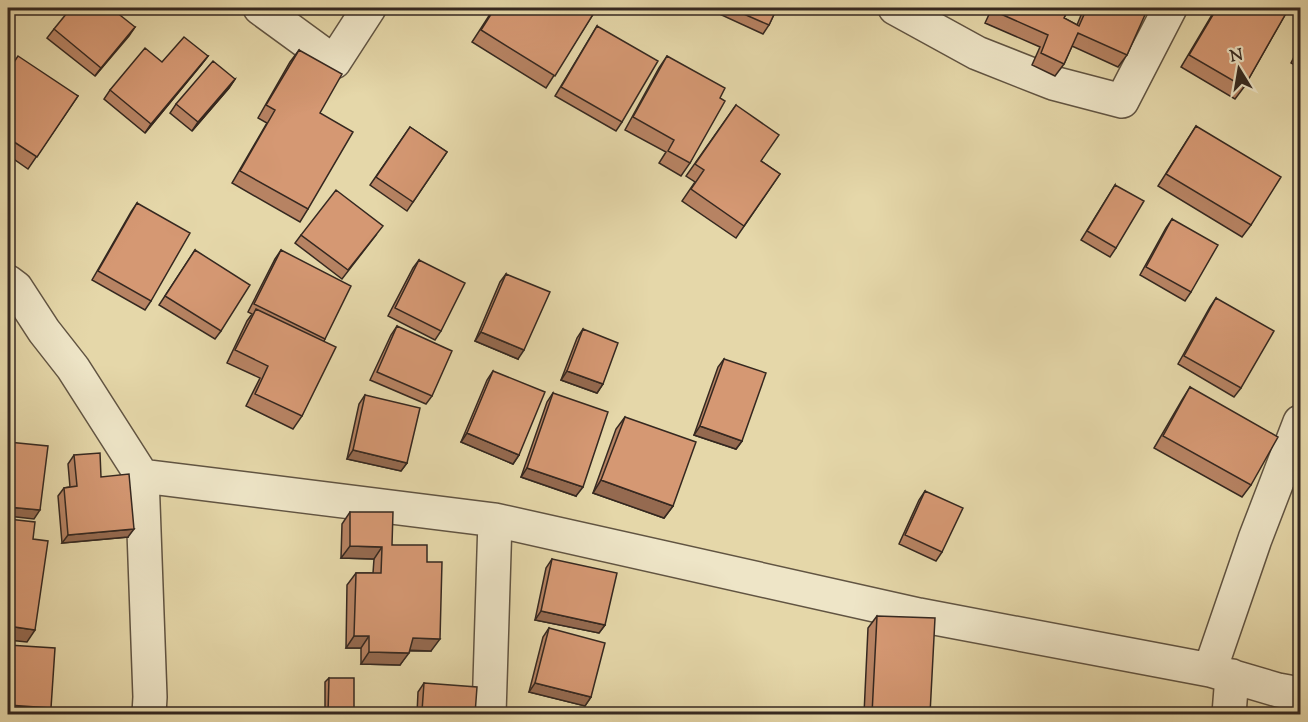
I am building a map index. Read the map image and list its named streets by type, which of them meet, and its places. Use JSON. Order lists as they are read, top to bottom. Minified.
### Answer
{"north":"top"}
